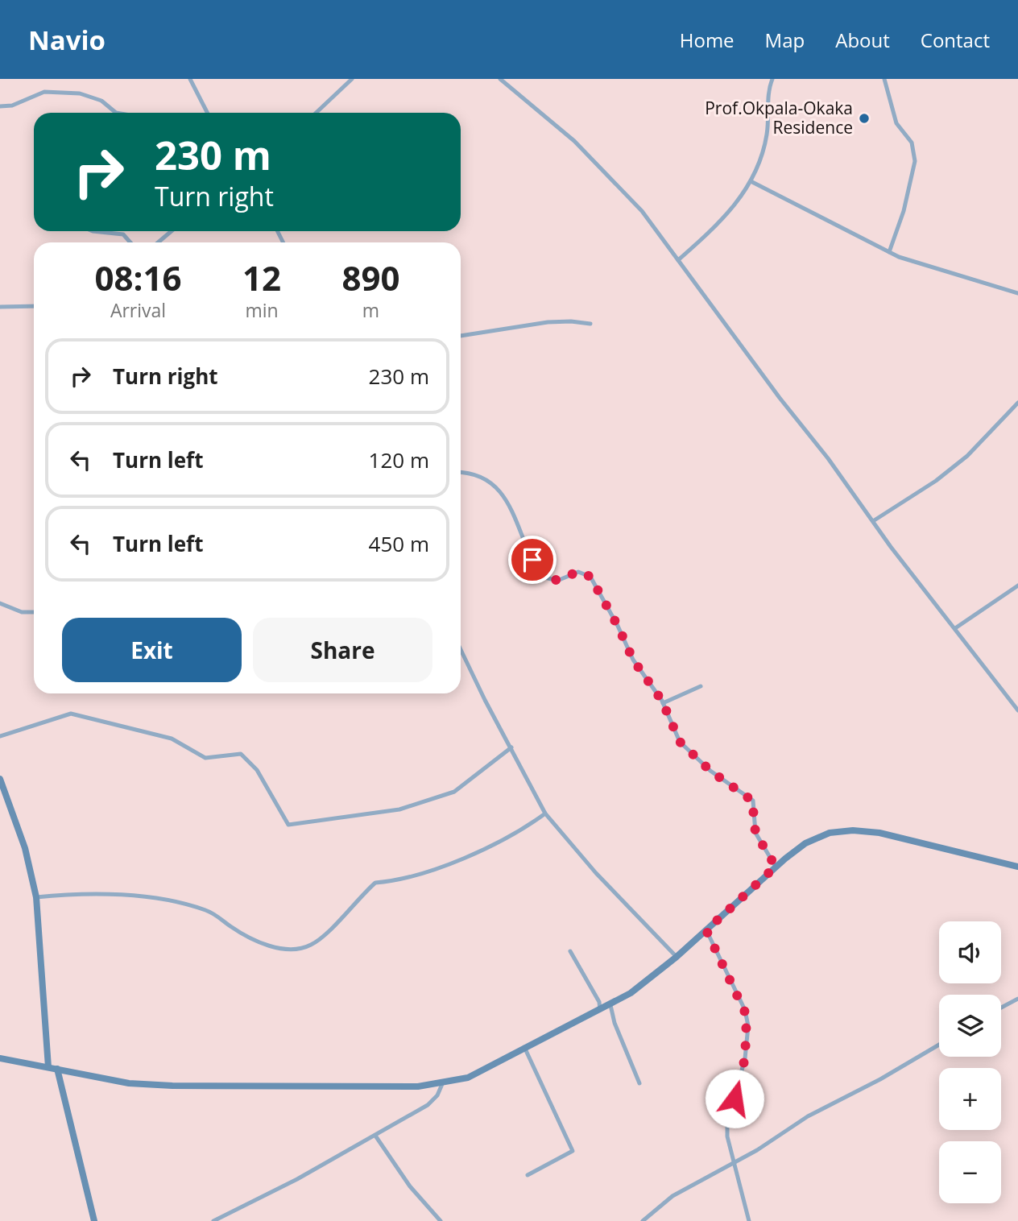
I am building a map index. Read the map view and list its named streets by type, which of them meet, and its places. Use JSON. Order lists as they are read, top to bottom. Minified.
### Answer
{"places":["Prof.Okpala-Okaka Residence"],"page":{"header":"Navio","nav":["Home","Map","About","Contact"],"turn":["230 m","Turn right"],"eta":["08:16","Arrival","12","min","890","m"],"list":[{"name":"Turn right","value":"230 m"},{"name":"Turn left","value":"120 m"},{"name":"Turn left","value":"450 m"}],"buttons":["Exit","Share"],"map_buttons":["+","−"]}}
